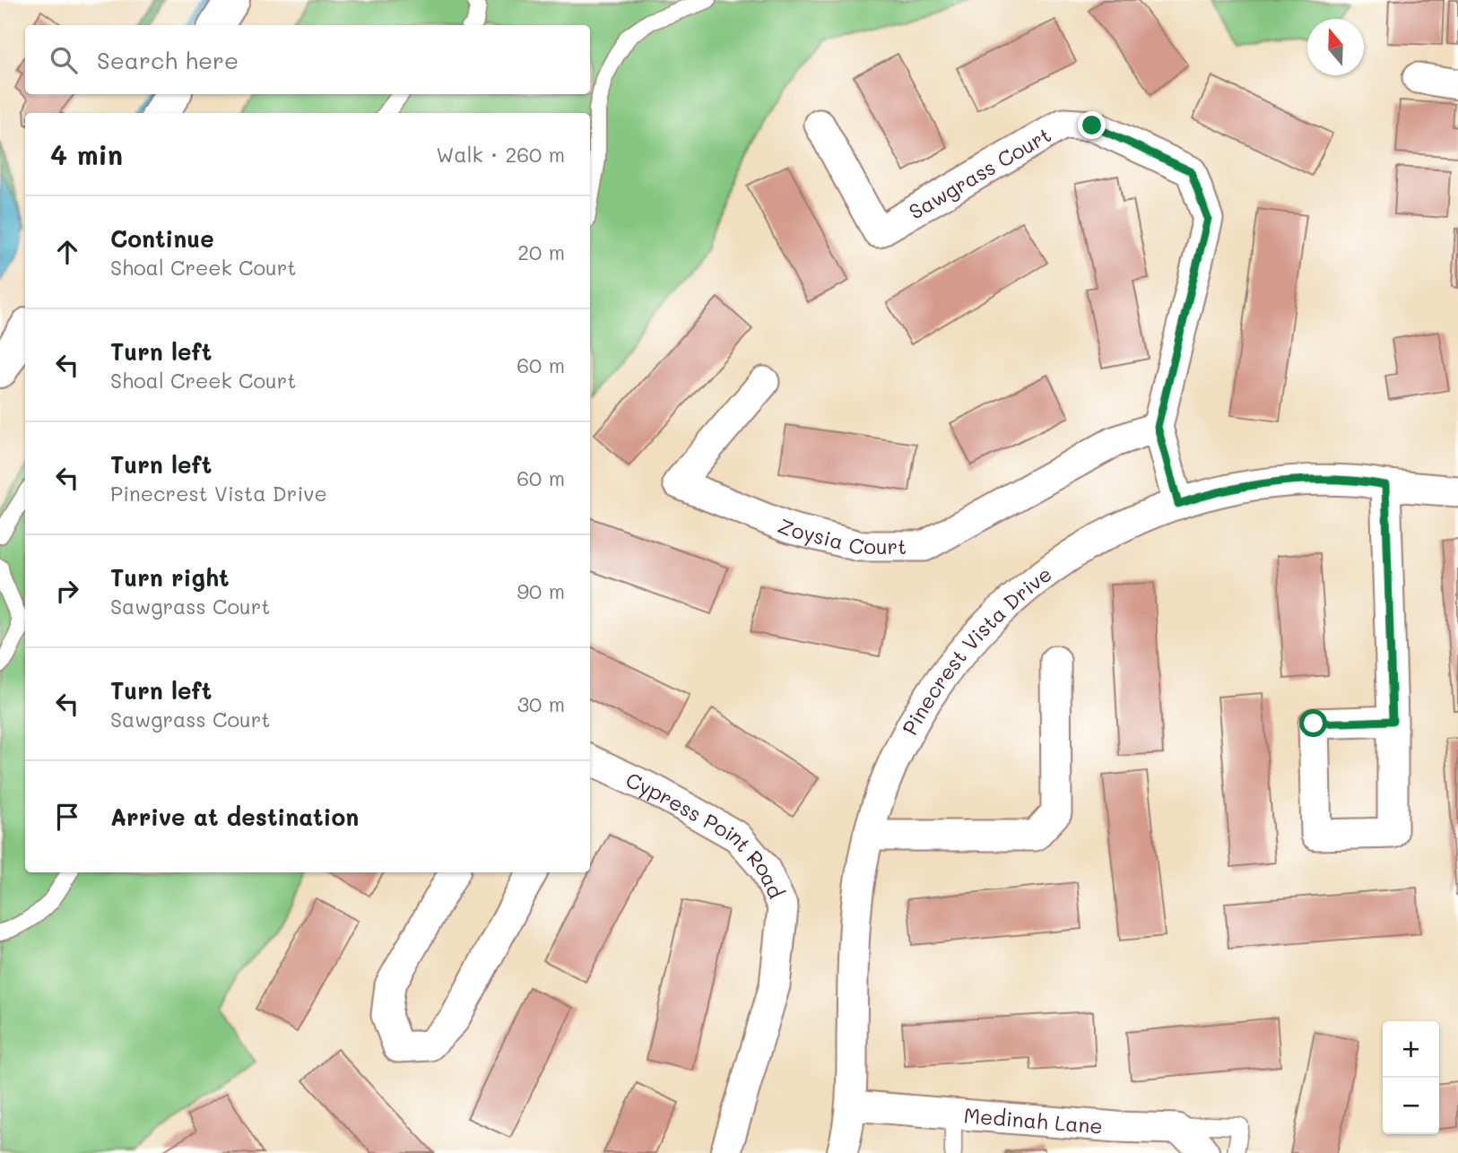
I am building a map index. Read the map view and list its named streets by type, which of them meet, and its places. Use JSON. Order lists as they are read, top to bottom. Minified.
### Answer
{"streets":{"street":["Sawgrass Court","Zoysia Court","Pinecrest Vista Drive","Cypress Point Road","Medinah Lane"]},"crossings":[["Sawgrass Court","Zoysia Court"],["Sawgrass Court","Pinecrest Vista Drive"],["Pinecrest Vista Drive","Medinah Lane"]],"north":"top","page":{"search":"Search here","heading":["4 min","Walk · 260 m"],"list":[["Continue","Shoal Creek Court","20 m"],["Turn left","Shoal Creek Court","60 m"],["Turn left","Pinecrest Vista Drive","60 m"],["Turn right","Sawgrass Court","90 m"],["Turn left","Sawgrass Court","30 m"],"Arrive at destination"],"map_buttons":["+","−"]}}
